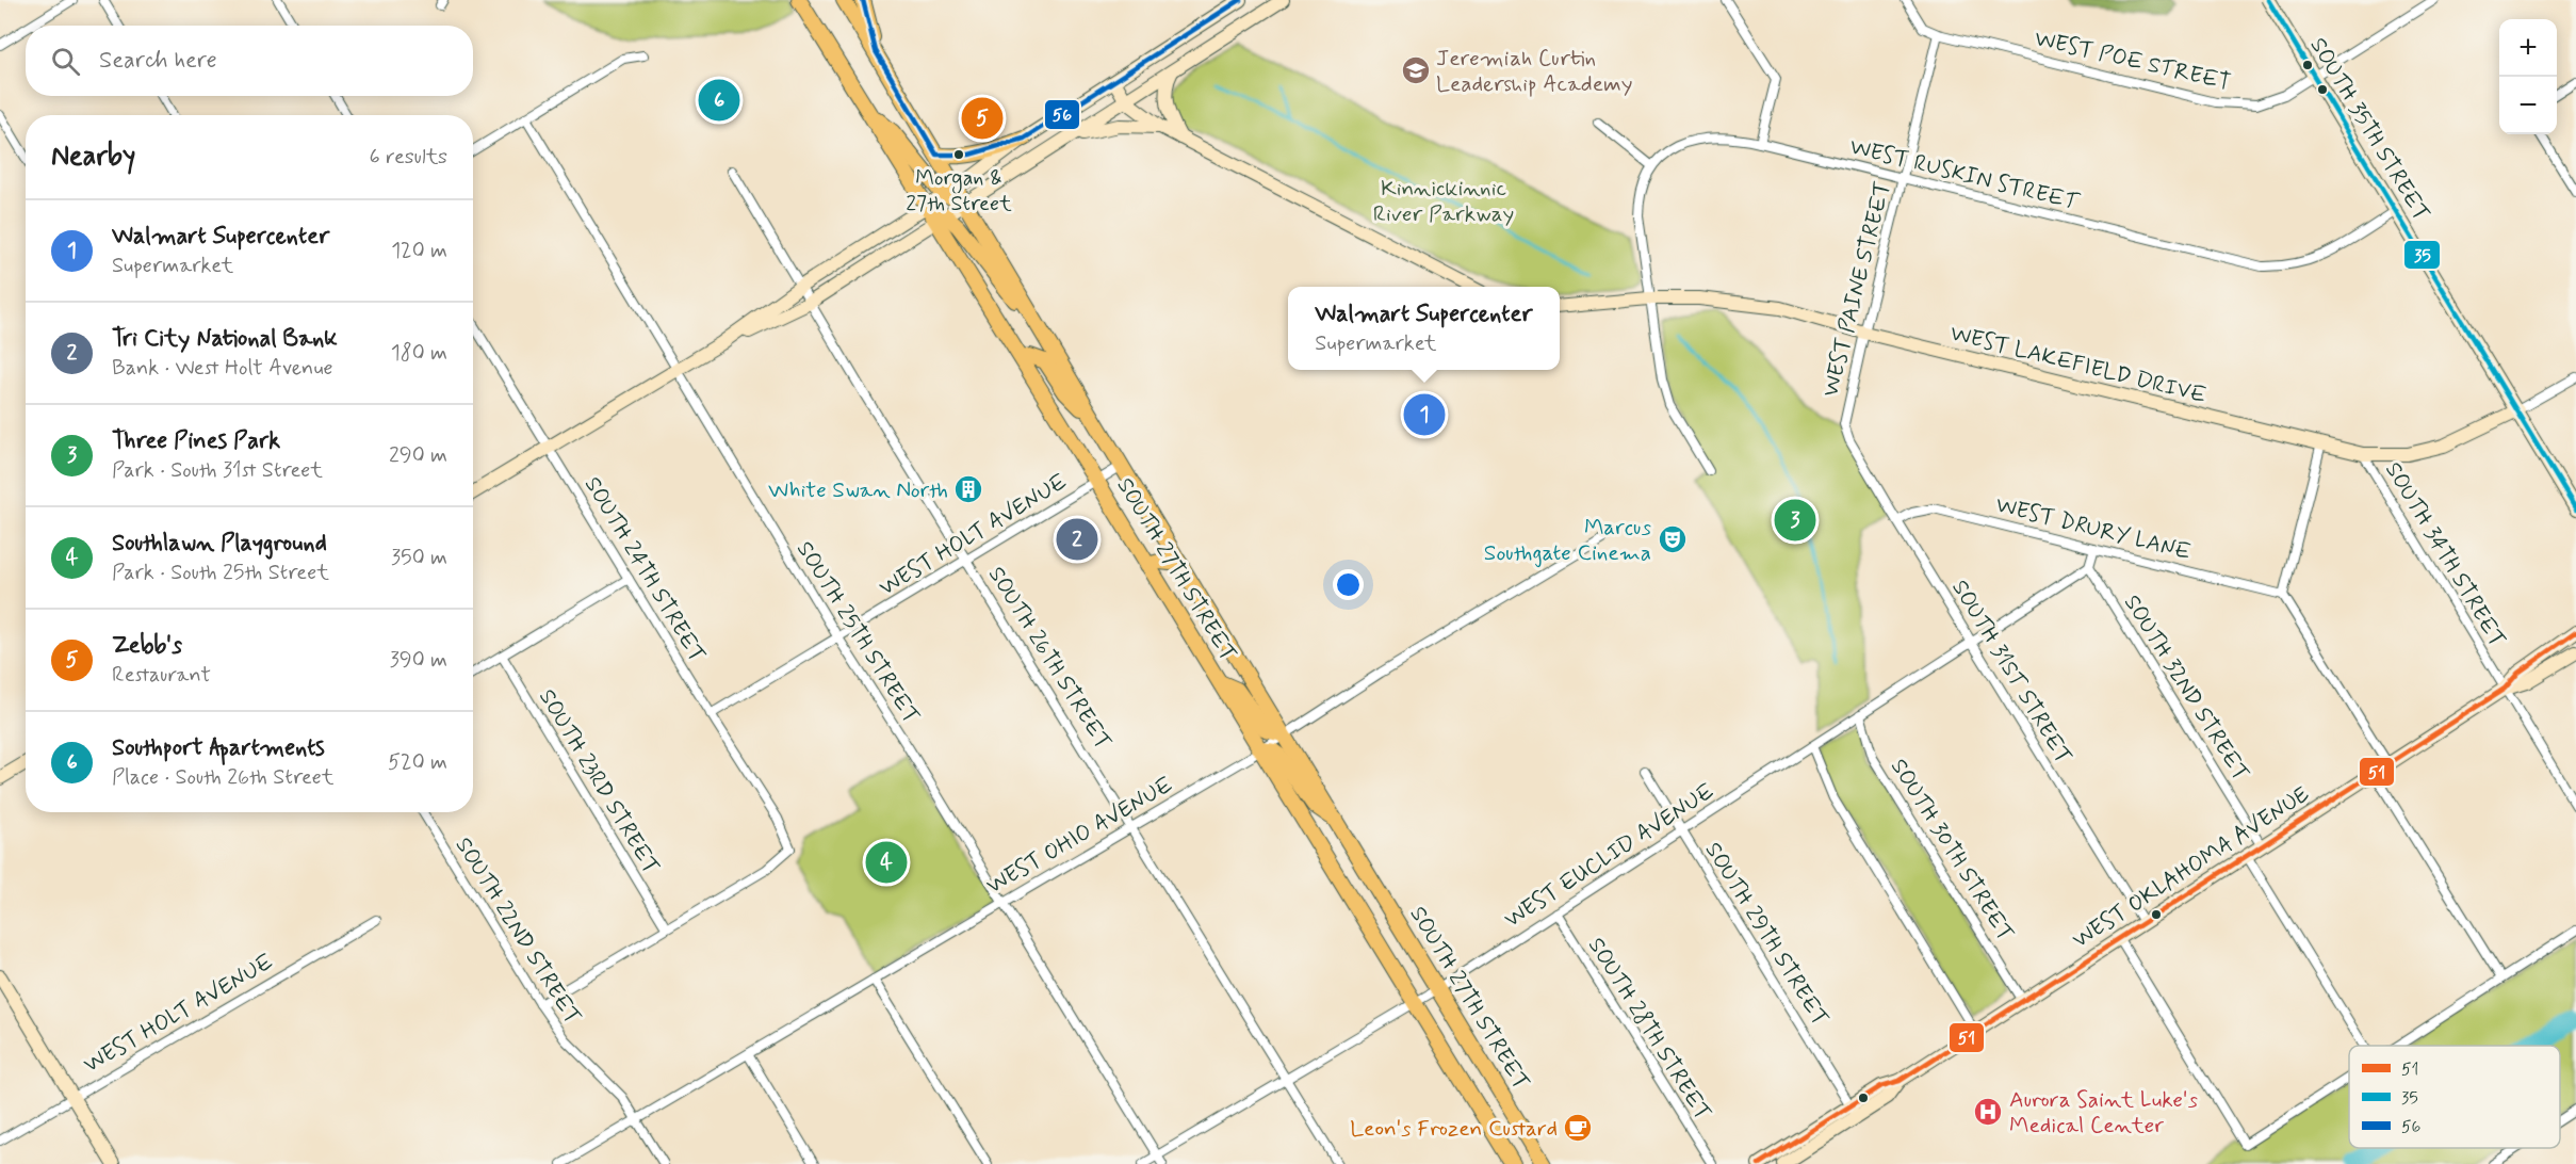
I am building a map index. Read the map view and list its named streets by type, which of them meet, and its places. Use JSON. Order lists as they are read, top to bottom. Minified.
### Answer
{"streets":{"main road":["SOUTH 27TH STREET"],"street":["WEST POE STREET","SOUTH 35TH STREET","WEST RUSKIN STREET","WEST PAINE STREET","WEST LAKEFIELD DRIVE","WEST DRURY LANE","WEST HOLT AVENUE","SOUTH 34TH STREET","SOUTH 24TH STREET","SOUTH 25TH STREET","SOUTH 26TH STREET","SOUTH 31ST STREET","SOUTH 32ND STREET","SOUTH 23RD STREET","WEST OHIO AVENUE","SOUTH 30TH STREET","WEST EUCLID AVENUE","WEST OKLAHOMA AVENUE","SOUTH 22ND STREET","SOUTH 29TH STREET","SOUTH 28TH STREET"]},"crossings":[["WEST POE STREET","SOUTH 35TH STREET"],["WEST POE STREET","WEST PAINE STREET"],["SOUTH 35TH STREET","WEST RUSKIN STREET"],["SOUTH 35TH STREET","WEST LAKEFIELD DRIVE"],["WEST RUSKIN STREET","WEST PAINE STREET"],["WEST RUSKIN STREET","WEST LAKEFIELD DRIVE"],["WEST PAINE STREET","WEST LAKEFIELD DRIVE"],["WEST PAINE STREET","SOUTH 31ST STREET"],["WEST LAKEFIELD DRIVE","SOUTH 34TH STREET"],["WEST DRURY LANE","SOUTH 31ST STREET"],["WEST HOLT AVENUE","SOUTH 24TH STREET"],["WEST HOLT AVENUE","SOUTH 27TH STREET"],["WEST HOLT AVENUE","SOUTH 25TH STREET"],["WEST HOLT AVENUE","SOUTH 26TH STREET"],["SOUTH 34TH STREET","WEST OKLAHOMA AVENUE"],["SOUTH 24TH STREET","SOUTH 23RD STREET"],["SOUTH 27TH STREET","WEST OHIO AVENUE"],["SOUTH 27TH STREET","WEST EUCLID AVENUE"],["SOUTH 25TH STREET","WEST OHIO AVENUE"],["SOUTH 25TH STREET","WEST EUCLID AVENUE"],["SOUTH 26TH STREET","WEST OHIO AVENUE"],["SOUTH 26TH STREET","WEST EUCLID AVENUE"],["SOUTH 31ST STREET","WEST EUCLID AVENUE"],["SOUTH 31ST STREET","WEST OKLAHOMA AVENUE"],["SOUTH 32ND STREET","WEST EUCLID AVENUE"],["SOUTH 32ND STREET","WEST OKLAHOMA AVENUE"],["WEST OHIO AVENUE","SOUTH 22ND STREET"],["SOUTH 30TH STREET","WEST EUCLID AVENUE"],["SOUTH 30TH STREET","WEST OKLAHOMA AVENUE"],["WEST EUCLID AVENUE","SOUTH 29TH STREET"],["WEST EUCLID AVENUE","SOUTH 28TH STREET"],["WEST OKLAHOMA AVENUE","SOUTH 29TH STREET"]],"parks":["Kinnickinnic River Parkway"],"places":{"school or university":["Jeremiah Curtin Leadership Academy"],"other":["Morgan & 27th Street"],"building":["White Swan North"],"theatre":["Marcus Southgate Cinema"],"hospital":["Aurora Saint Luke's Medical Center"],"cafe":["Leon's Frozen Custard"]},"lines":["transit line 35","transit line 56","transit line 51"],"legend":["51","35","56"],"page":{"map_buttons":["+","−"],"search":"Search here","pins":["6","5","1","3","2","4"],"heading":["Nearby","6 results"],"list":[{"mark":"1","name":"Walmart Supercenter","note":"Supermarket","value":"120 m"},{"mark":"2","name":"Tri City National Bank","note":"Bank · West Holt Avenue","value":"180 m"},{"mark":"3","name":"Three Pines Park","note":"Park · South 31st Street","value":"290 m"},{"mark":"4","name":"Southlawn Playground","note":"Park · South 25th Street","value":"350 m"},{"mark":"5","name":"Zebb's","note":"Restaurant","value":"390 m"},{"mark":"6","name":"Southport Apartments","note":"Place · South 26th Street","value":"520 m"}],"popup":["Walmart Supercenter","Supermarket"]}}
